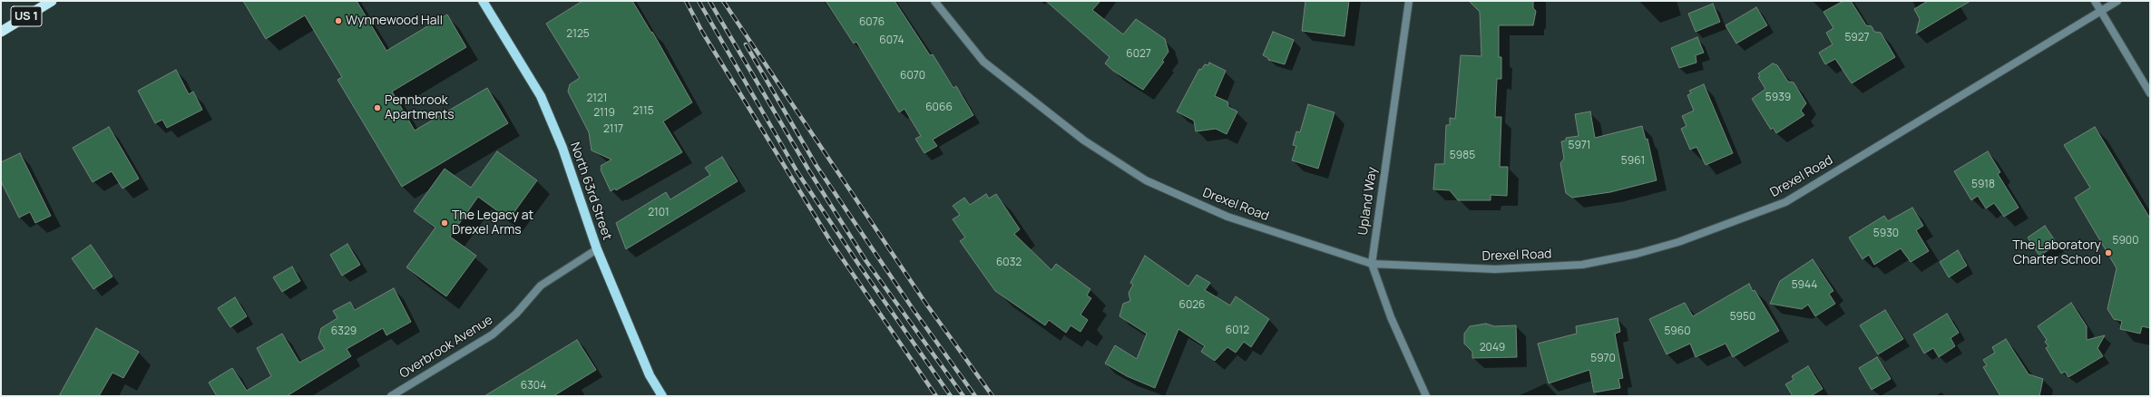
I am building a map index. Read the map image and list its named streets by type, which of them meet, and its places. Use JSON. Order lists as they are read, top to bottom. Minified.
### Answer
{"streets":{"highway":["US 1"],"main road":["North 63rd Street"],"street":["Drexel Road","Upland Way","Overbrook Avenue"]},"crossings":[["Drexel Road","Upland Way"],["North 63rd Street","Overbrook Avenue"]],"places":["Wynnewood Hall","Pennbrook Apartments","The Legacy at Drexel Arms","The Laboratory Charter School"],"house_numbers":["6076","2125","5927","6074","6027","6070","5939","2121","6066","2115","2119","2117","5971","5985","5961","5918","2101","5930","5900","6032","5944","6026","5950","6012","6329","5960","2049","5970","6304"]}
